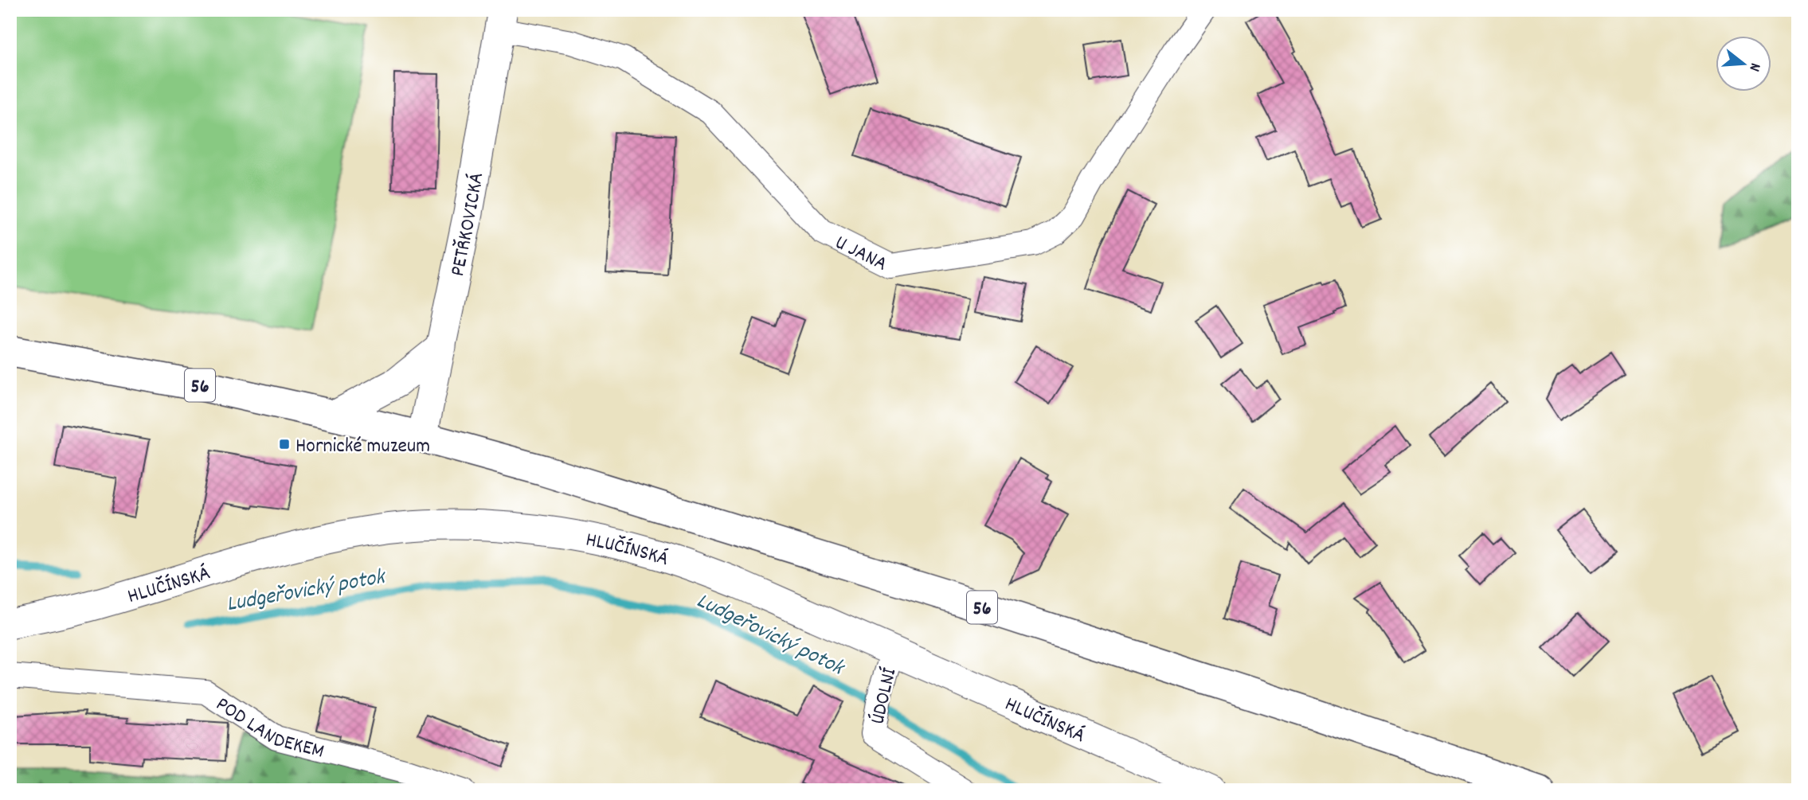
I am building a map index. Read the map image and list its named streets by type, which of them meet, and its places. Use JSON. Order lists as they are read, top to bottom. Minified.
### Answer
{"streets":{"main road":["56"],"street":["PETŘKOVICKÁ","U JANA","HLUČÍNSKÁ","ÚDOLNÍ","POD LANDEKEM"]},"crossings":[["PETŘKOVICKÁ","U JANA"],["PETŘKOVICKÁ","56"],["HLUČÍNSKÁ","ÚDOLNÍ"]],"water":["Ludgeřovický potok"],"places":{"transit":["Hornické muzeum"]},"north":"right"}
